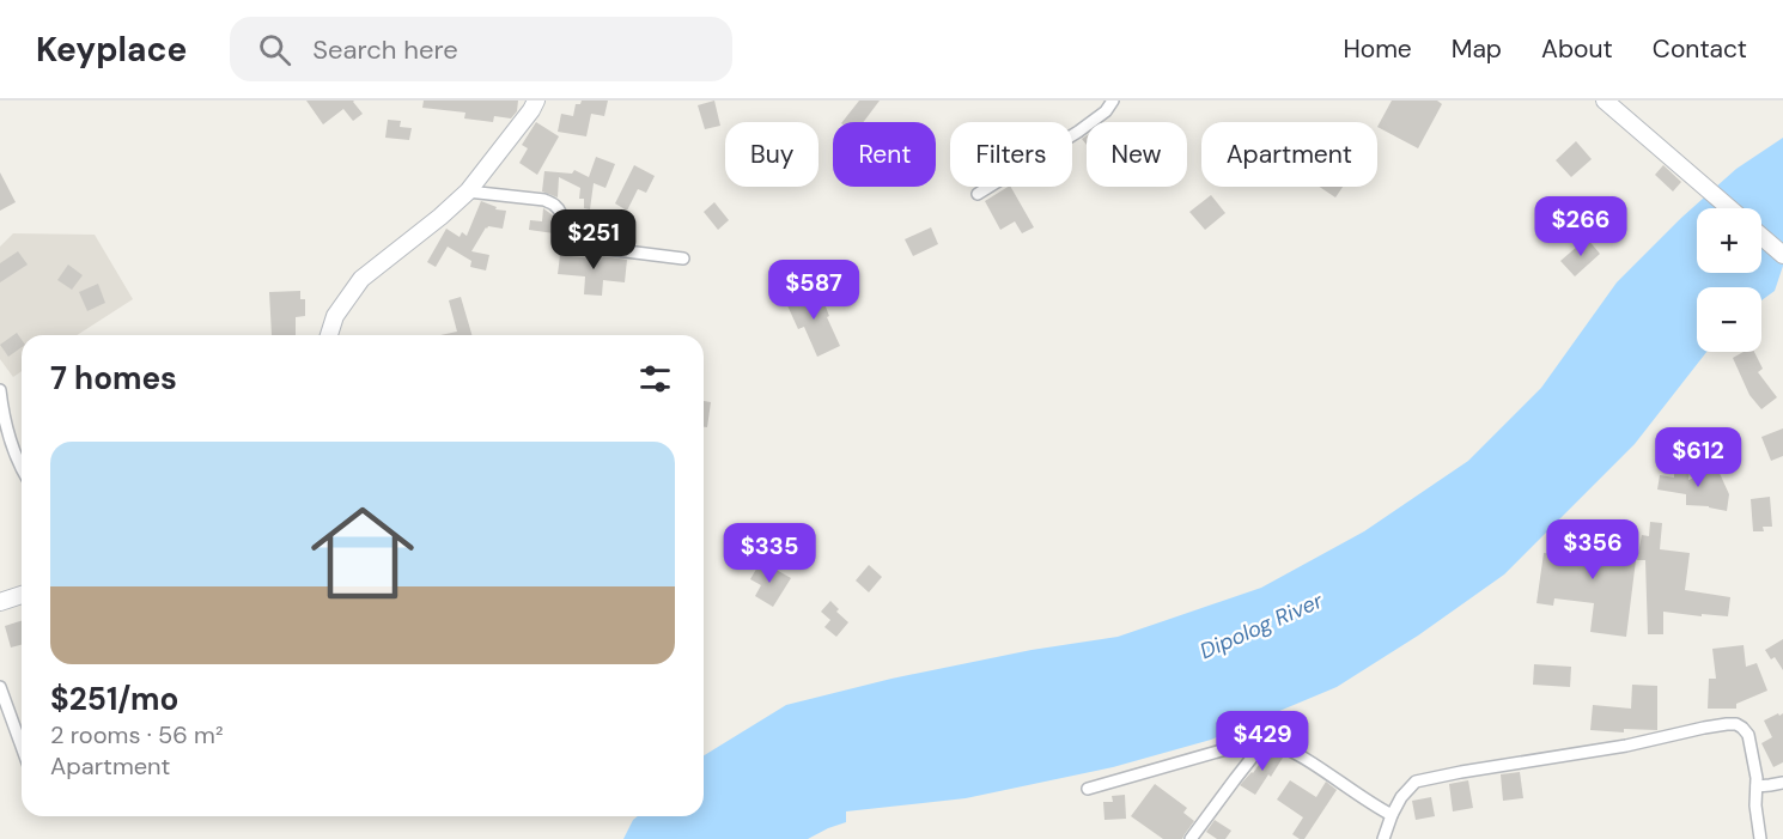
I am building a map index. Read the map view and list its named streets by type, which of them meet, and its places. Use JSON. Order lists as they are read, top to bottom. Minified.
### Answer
{"water":["Dipolog River"],"page":{"header":"Keyplace","search":"Search here","nav":["Home","Map","About","Contact"],"chip":["Buy","Rent","Filters","New","Apartment"],"price":["$266","$251","$587","$612","$356","$335","$429"],"map_buttons":["+","−"],"heading":"7 homes","list":[{"name":"$251/mo","note":"2 rooms · 56 m² · Apartment"}]}}
